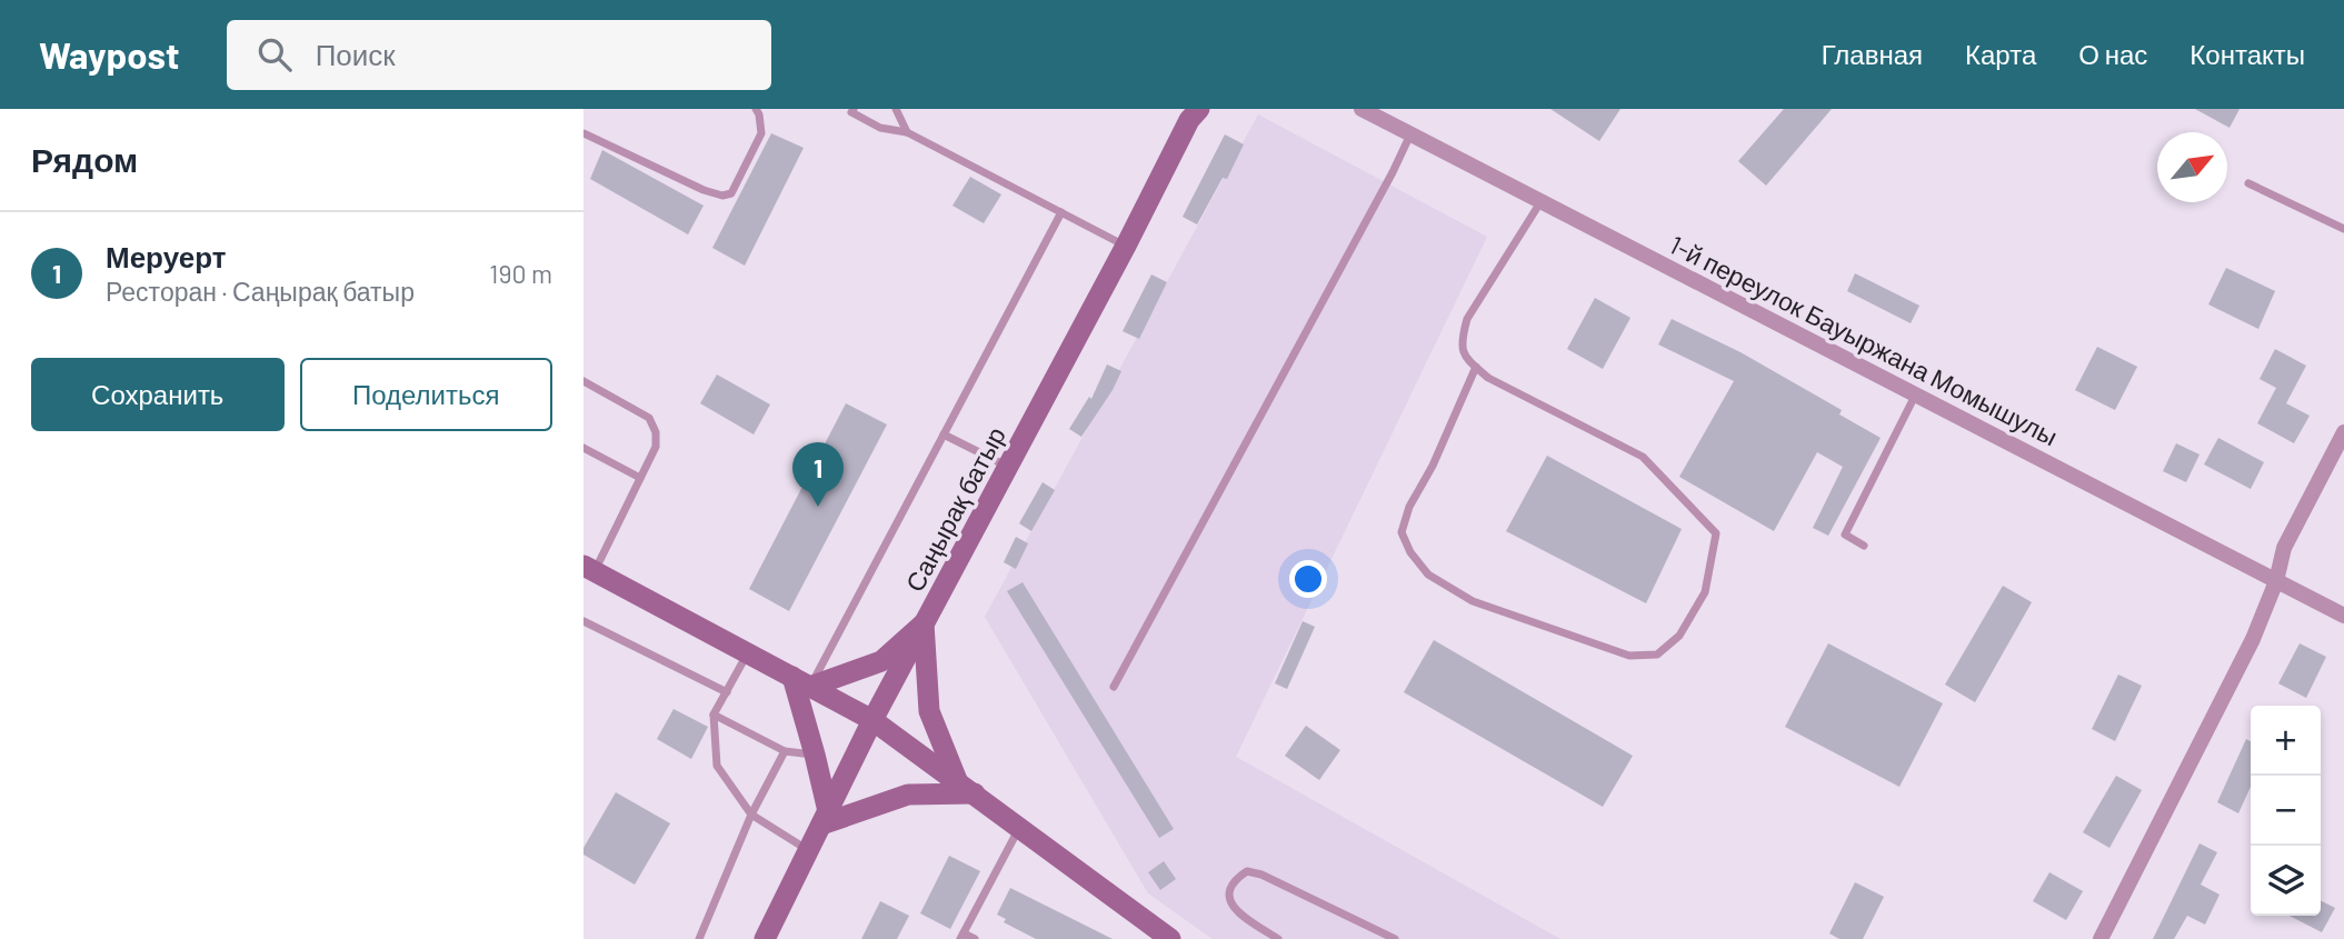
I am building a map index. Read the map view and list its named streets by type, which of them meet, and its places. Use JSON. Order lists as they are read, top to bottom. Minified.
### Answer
{"streets":{"street":["1-й переулок Бауыржана Момышулы","Саңырақ батыр"]},"north":"top right","page":{"header":"Waypost","search":"Поиск","nav":["Главная","Карта","О нас","Контакты"],"heading":"Рядом","list":[{"mark":"1","name":"Меруерт","note":"Ресторан · Саңырақ батыр","value":"190 m"}],"buttons":["Сохранить","Поделиться"],"pins":"1","map_buttons":["+","−"]}}
